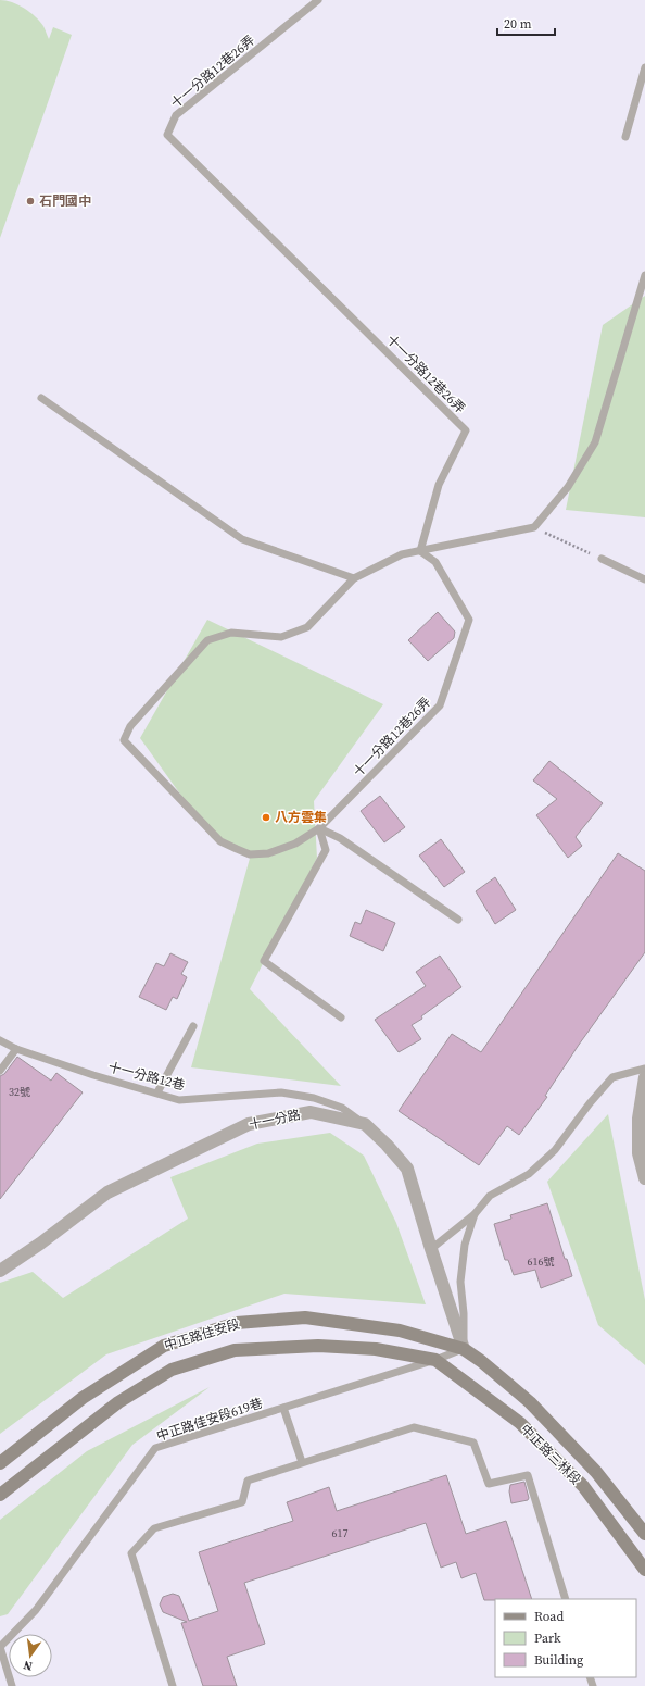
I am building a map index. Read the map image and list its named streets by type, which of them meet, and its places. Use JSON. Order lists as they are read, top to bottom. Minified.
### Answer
{"streets":{"main road":["中正路佳安段","中正路三林段"],"street":["十一分路"],"lane":["十一分路12巷26弄","十一分路12巷","中正路佳安段619巷"]},"crossings":[["十一分路12巷","十一分路"],["中正路佳安段","中正路佳安段619巷"],["中正路佳安段","中正路三林段"],["中正路佳安段619巷","中正路三林段"]],"places":["石門國中","八方雲集"],"house_numbers":["32號","616號","617"],"legend":["Road","Park","Building"],"scale_bar":"20 m","north":"bottom"}
